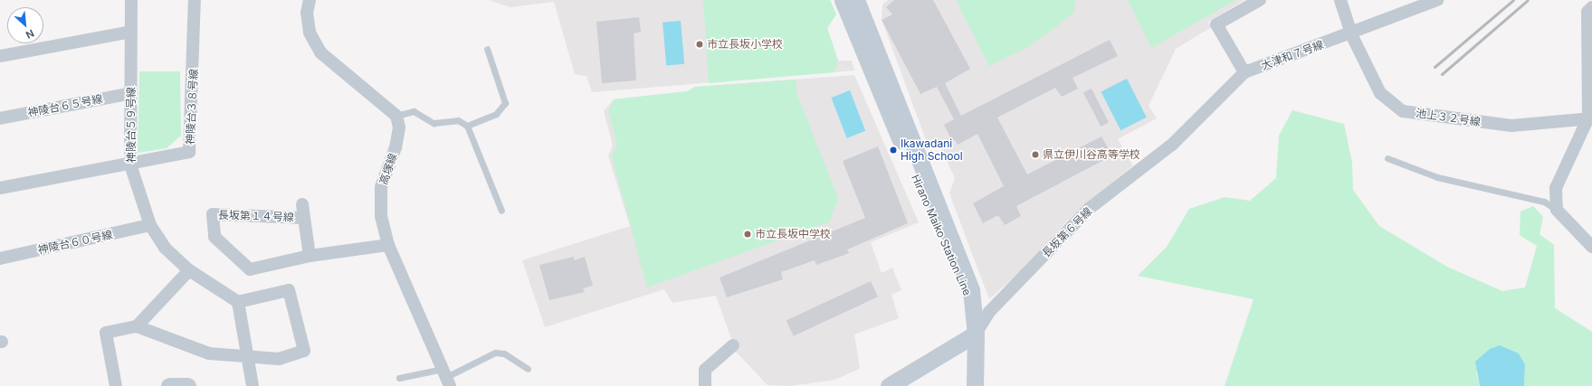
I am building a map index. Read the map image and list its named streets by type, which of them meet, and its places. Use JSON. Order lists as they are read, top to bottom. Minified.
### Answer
{"streets":{"main road":["Hirano Maiko Station Line"],"street":["大津和７号線","神陵台６５号線","神陵台３８号線","池上３２号線","神陵台５９号線","高塚線","長坂第１４号線","長坂第６号線","神陵台６０号線"]},"crossings":[["大津和７号線","池上３２号線"],["大津和７号線","長坂第６号線"],["神陵台６５号線","神陵台５９号線"],["神陵台３８号線","神陵台５９号線"],["神陵台５９号線","神陵台６０号線"],["高塚線","長坂第１４号線"],["長坂第６号線","Hirano Maiko Station Line"]],"places":["市立長坂小学校","Ikawadani High School","県立伊川谷高等学校","市立長坂中学校"],"north":"bottom right"}
